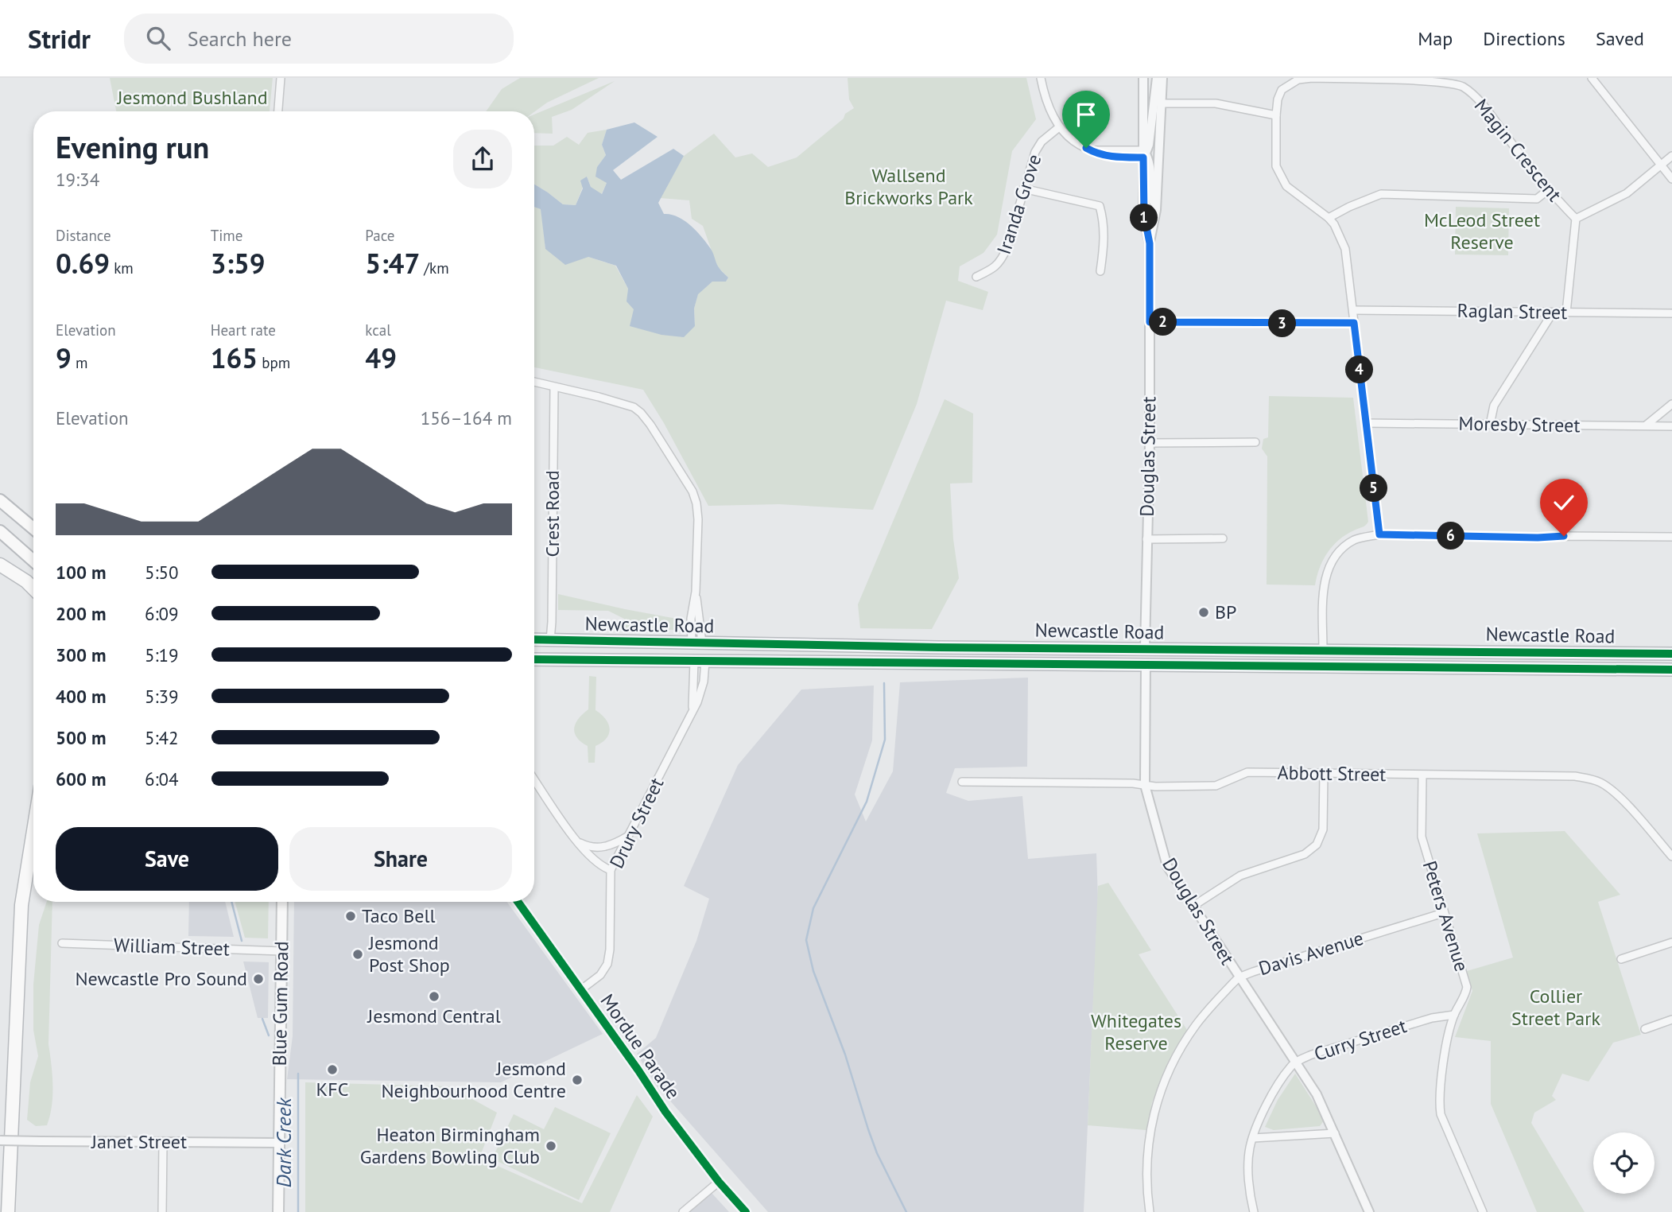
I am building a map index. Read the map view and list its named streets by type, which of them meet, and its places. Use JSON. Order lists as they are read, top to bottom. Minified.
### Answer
{"streets":{"highway":["Douglas Street","Newcastle Road"],"main road":["Blue Gum Road"],"street":["Magin Crescent","Iranda Grove","Raglan Street","Moresby Street","Crest Road","Abbott Street","Drury Street","Peters Avenue","William Street","Davis Avenue","Curry Street","Mordue Parade","Janet Street"]},"crossings":[["Douglas Street","Newcastle Road"],["Douglas Street","Abbott Street"],["Douglas Street","Davis Avenue"],["Douglas Street","Curry Street"],["Crest Road","Newcastle Road"],["Newcastle Road","Drury Street"],["Abbott Street","Peters Avenue"],["Drury Street","Mordue Parade"],["Peters Avenue","Davis Avenue"],["Peters Avenue","Curry Street"],["William Street","Blue Gum Road"],["Blue Gum Road","Janet Street"]],"water":["Dark Creek"],"parks":["Jesmond Bushland","Wallsend Brickworks Park","McLeod Street Reserve","Collier Street Park","Whitegates Reserve"],"places":["BP","Taco Bell","Jesmond Post Shop","Newcastle Pro Sound","Jesmond Central","KFC","Jesmond Neighbourhood Centre","Heaton Birmingham Gardens Bowling Club"],"page":{"header":"Stridr","search":"Search here","nav":["Map","Directions","Saved"],"heading":["Evening run","19:34"],"pins":["1","2","3","4","5","6"],"stats":[["Distance","0.69 km"],["Time","3:59"],["Pace","5:47 /km"],["Elevation","9 m"],["Heart rate","165 bpm"],["kcal","49"]],"chart":["Elevation","156–164 m"],"list":[{"name":"100 m","note":"5:50"},{"name":"200 m","note":"6:09"},{"name":"300 m","note":"5:19"},{"name":"400 m","note":"5:39"},{"name":"500 m","note":"5:42"},{"name":"600 m","note":"6:04"}],"buttons":["Save","Share"]}}
